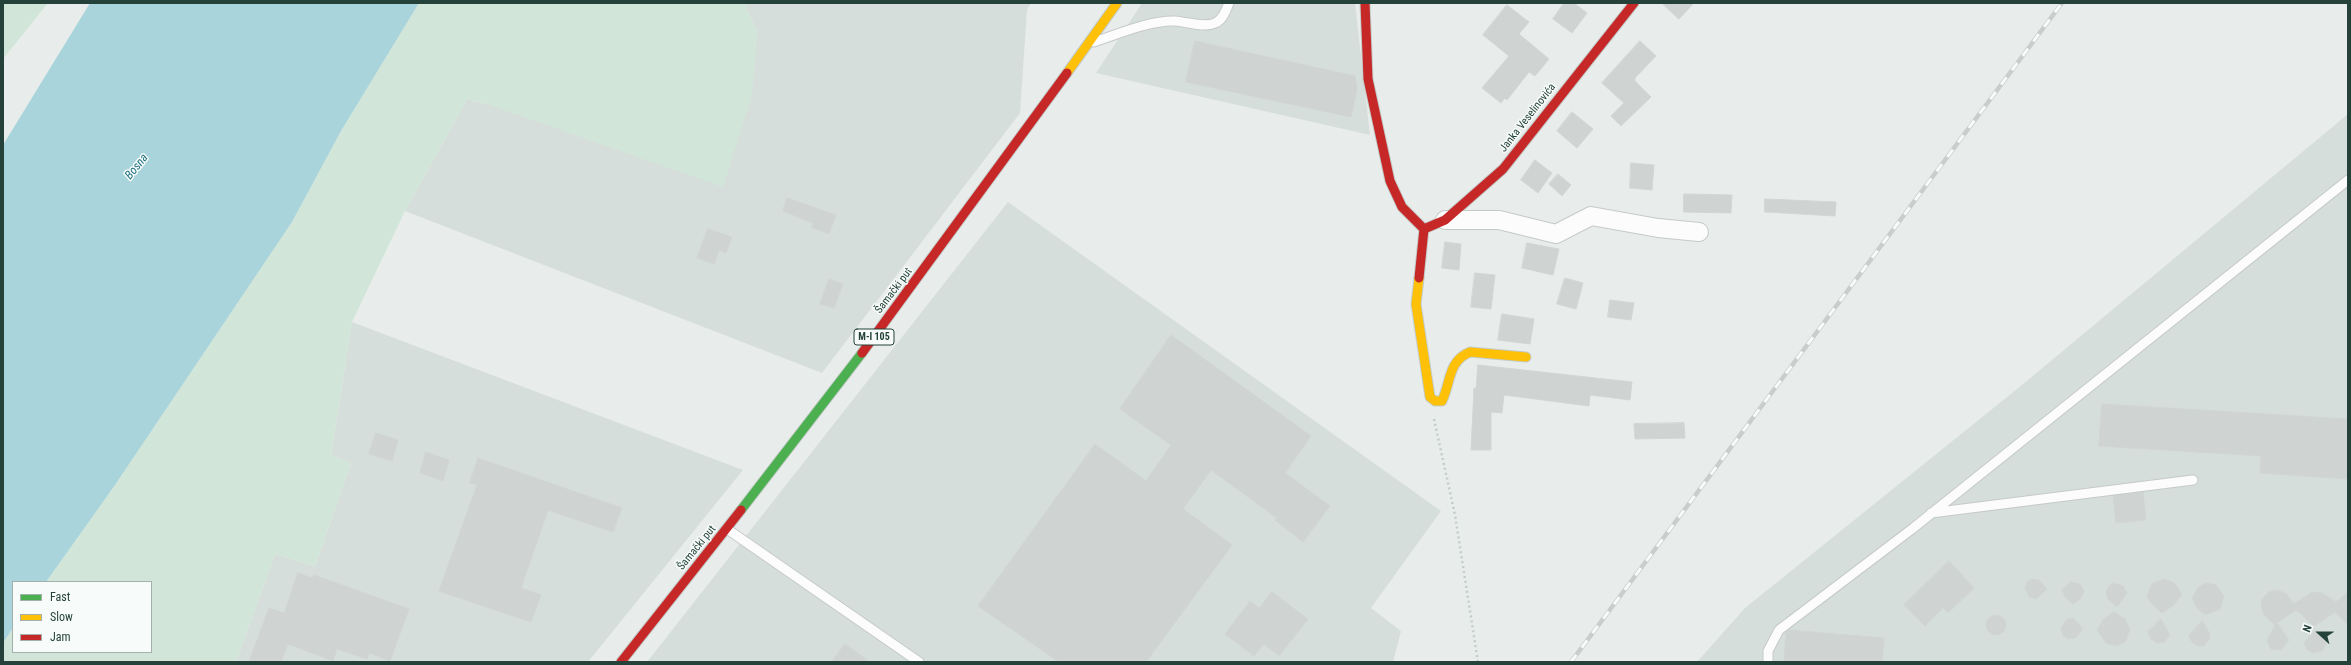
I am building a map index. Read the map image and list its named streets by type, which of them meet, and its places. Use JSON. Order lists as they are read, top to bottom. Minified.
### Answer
{"streets":{"street":["Janka Veselinovića","Šamački put","M-I 105"]},"water":["Bosna"],"legend":["Fast","Slow","Jam"],"north":"left"}
